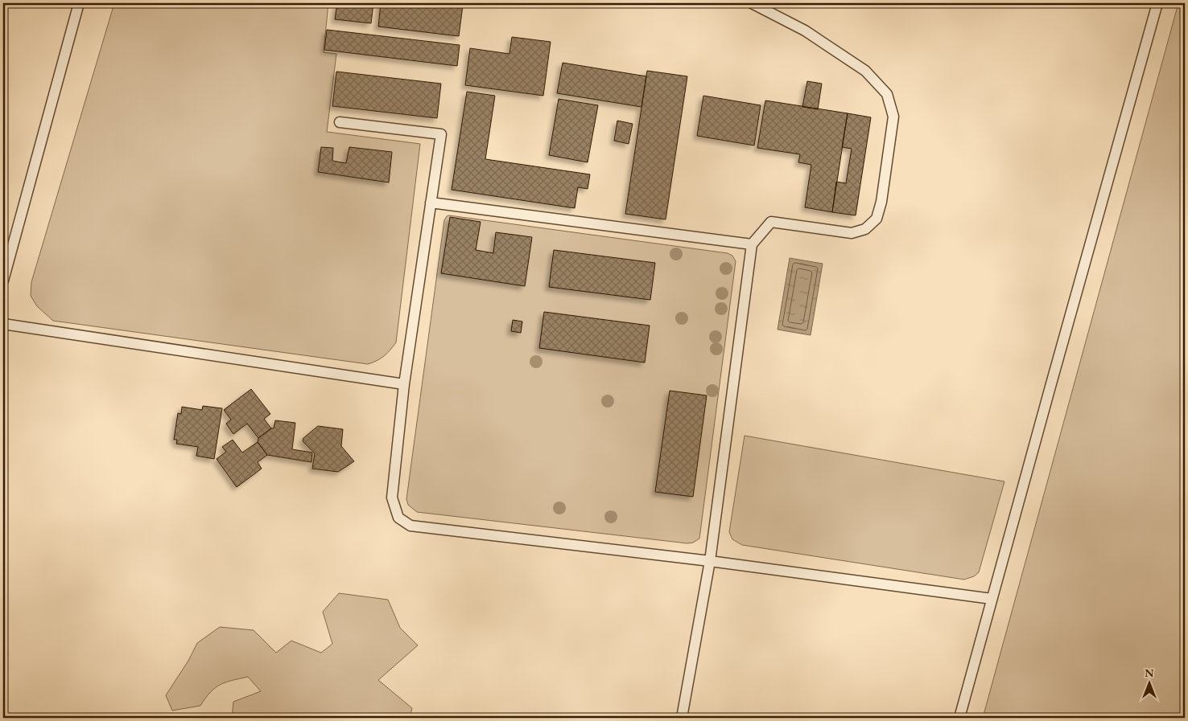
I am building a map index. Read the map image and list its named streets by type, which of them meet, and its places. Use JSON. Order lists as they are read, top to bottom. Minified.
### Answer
{"north":"top"}
